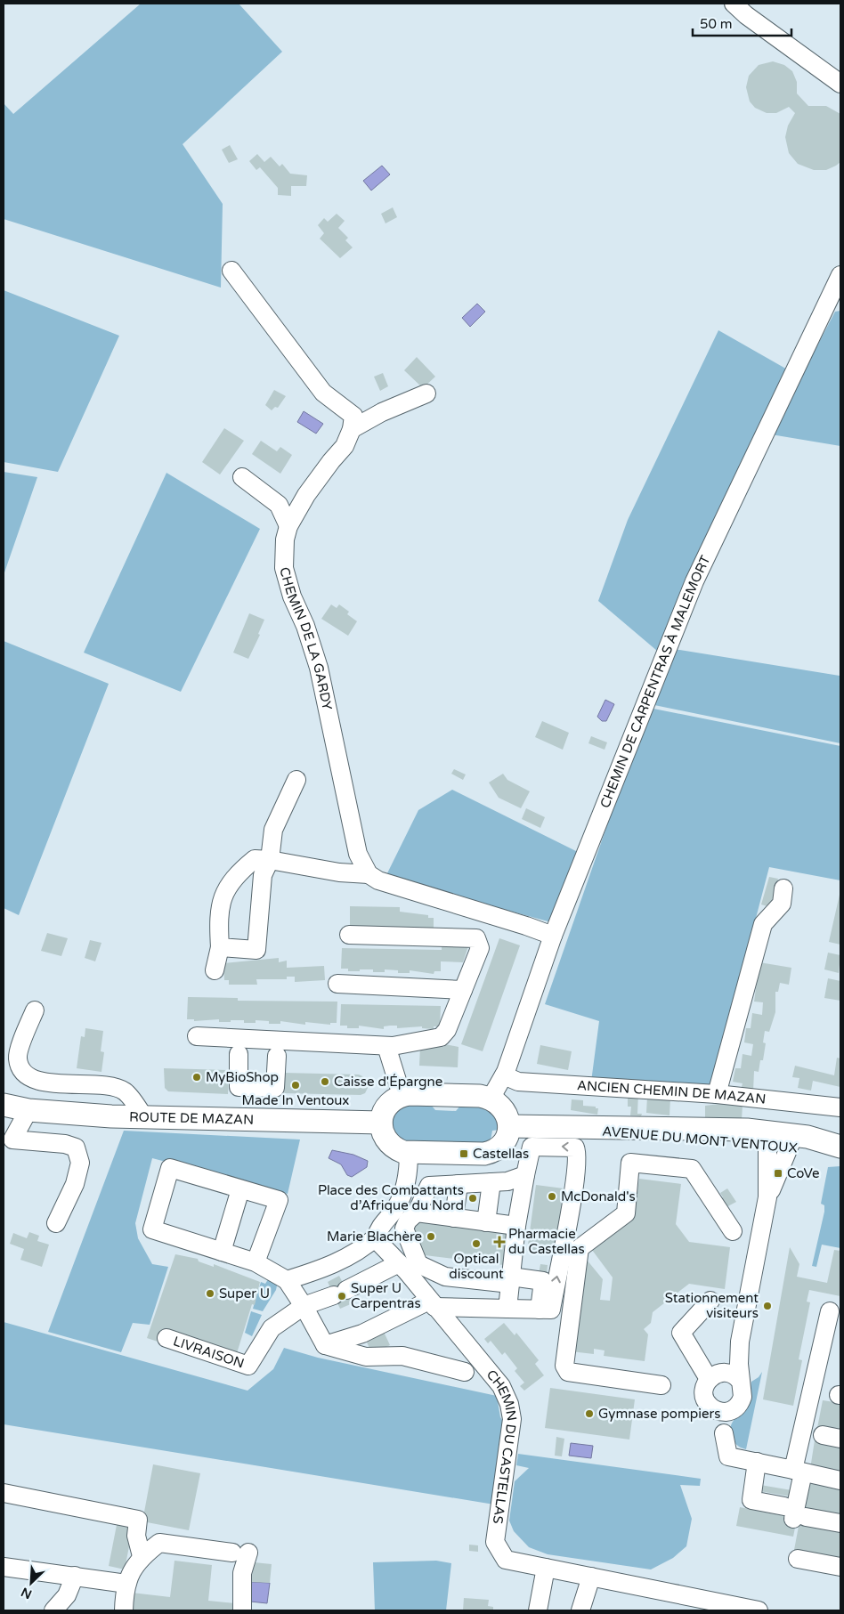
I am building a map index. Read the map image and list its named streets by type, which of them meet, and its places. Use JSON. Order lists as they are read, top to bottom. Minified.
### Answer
{"streets":{"main road":["ROUTE DE MAZAN","AVENUE DU MONT VENTOUX"],"street":["CHEMIN DE LA GARDY","CHEMIN DE CARPENTRAS À MALEMORT","ANCIEN CHEMIN DE MAZAN","LIVRAISON","CHEMIN DU CASTELLAS"]},"crossings":[["CHEMIN DE CARPENTRAS À MALEMORT","ANCIEN CHEMIN DE MAZAN"]],"places":{"other":["MyBioShop","Caisse d'Épargne","Made In Ventoux","McDonald's","Place des Combattants d’Afrique du Nord","Marie Blachère","Optical discount","Super U","Super U Carpentras","Stationnement visiteurs","Gymnase pompiers"],"transit":["Castellas","CoVe"],"health":["Pharmacie du Castellas"]},"scale_bar":"50 m","north":"bottom left"}
